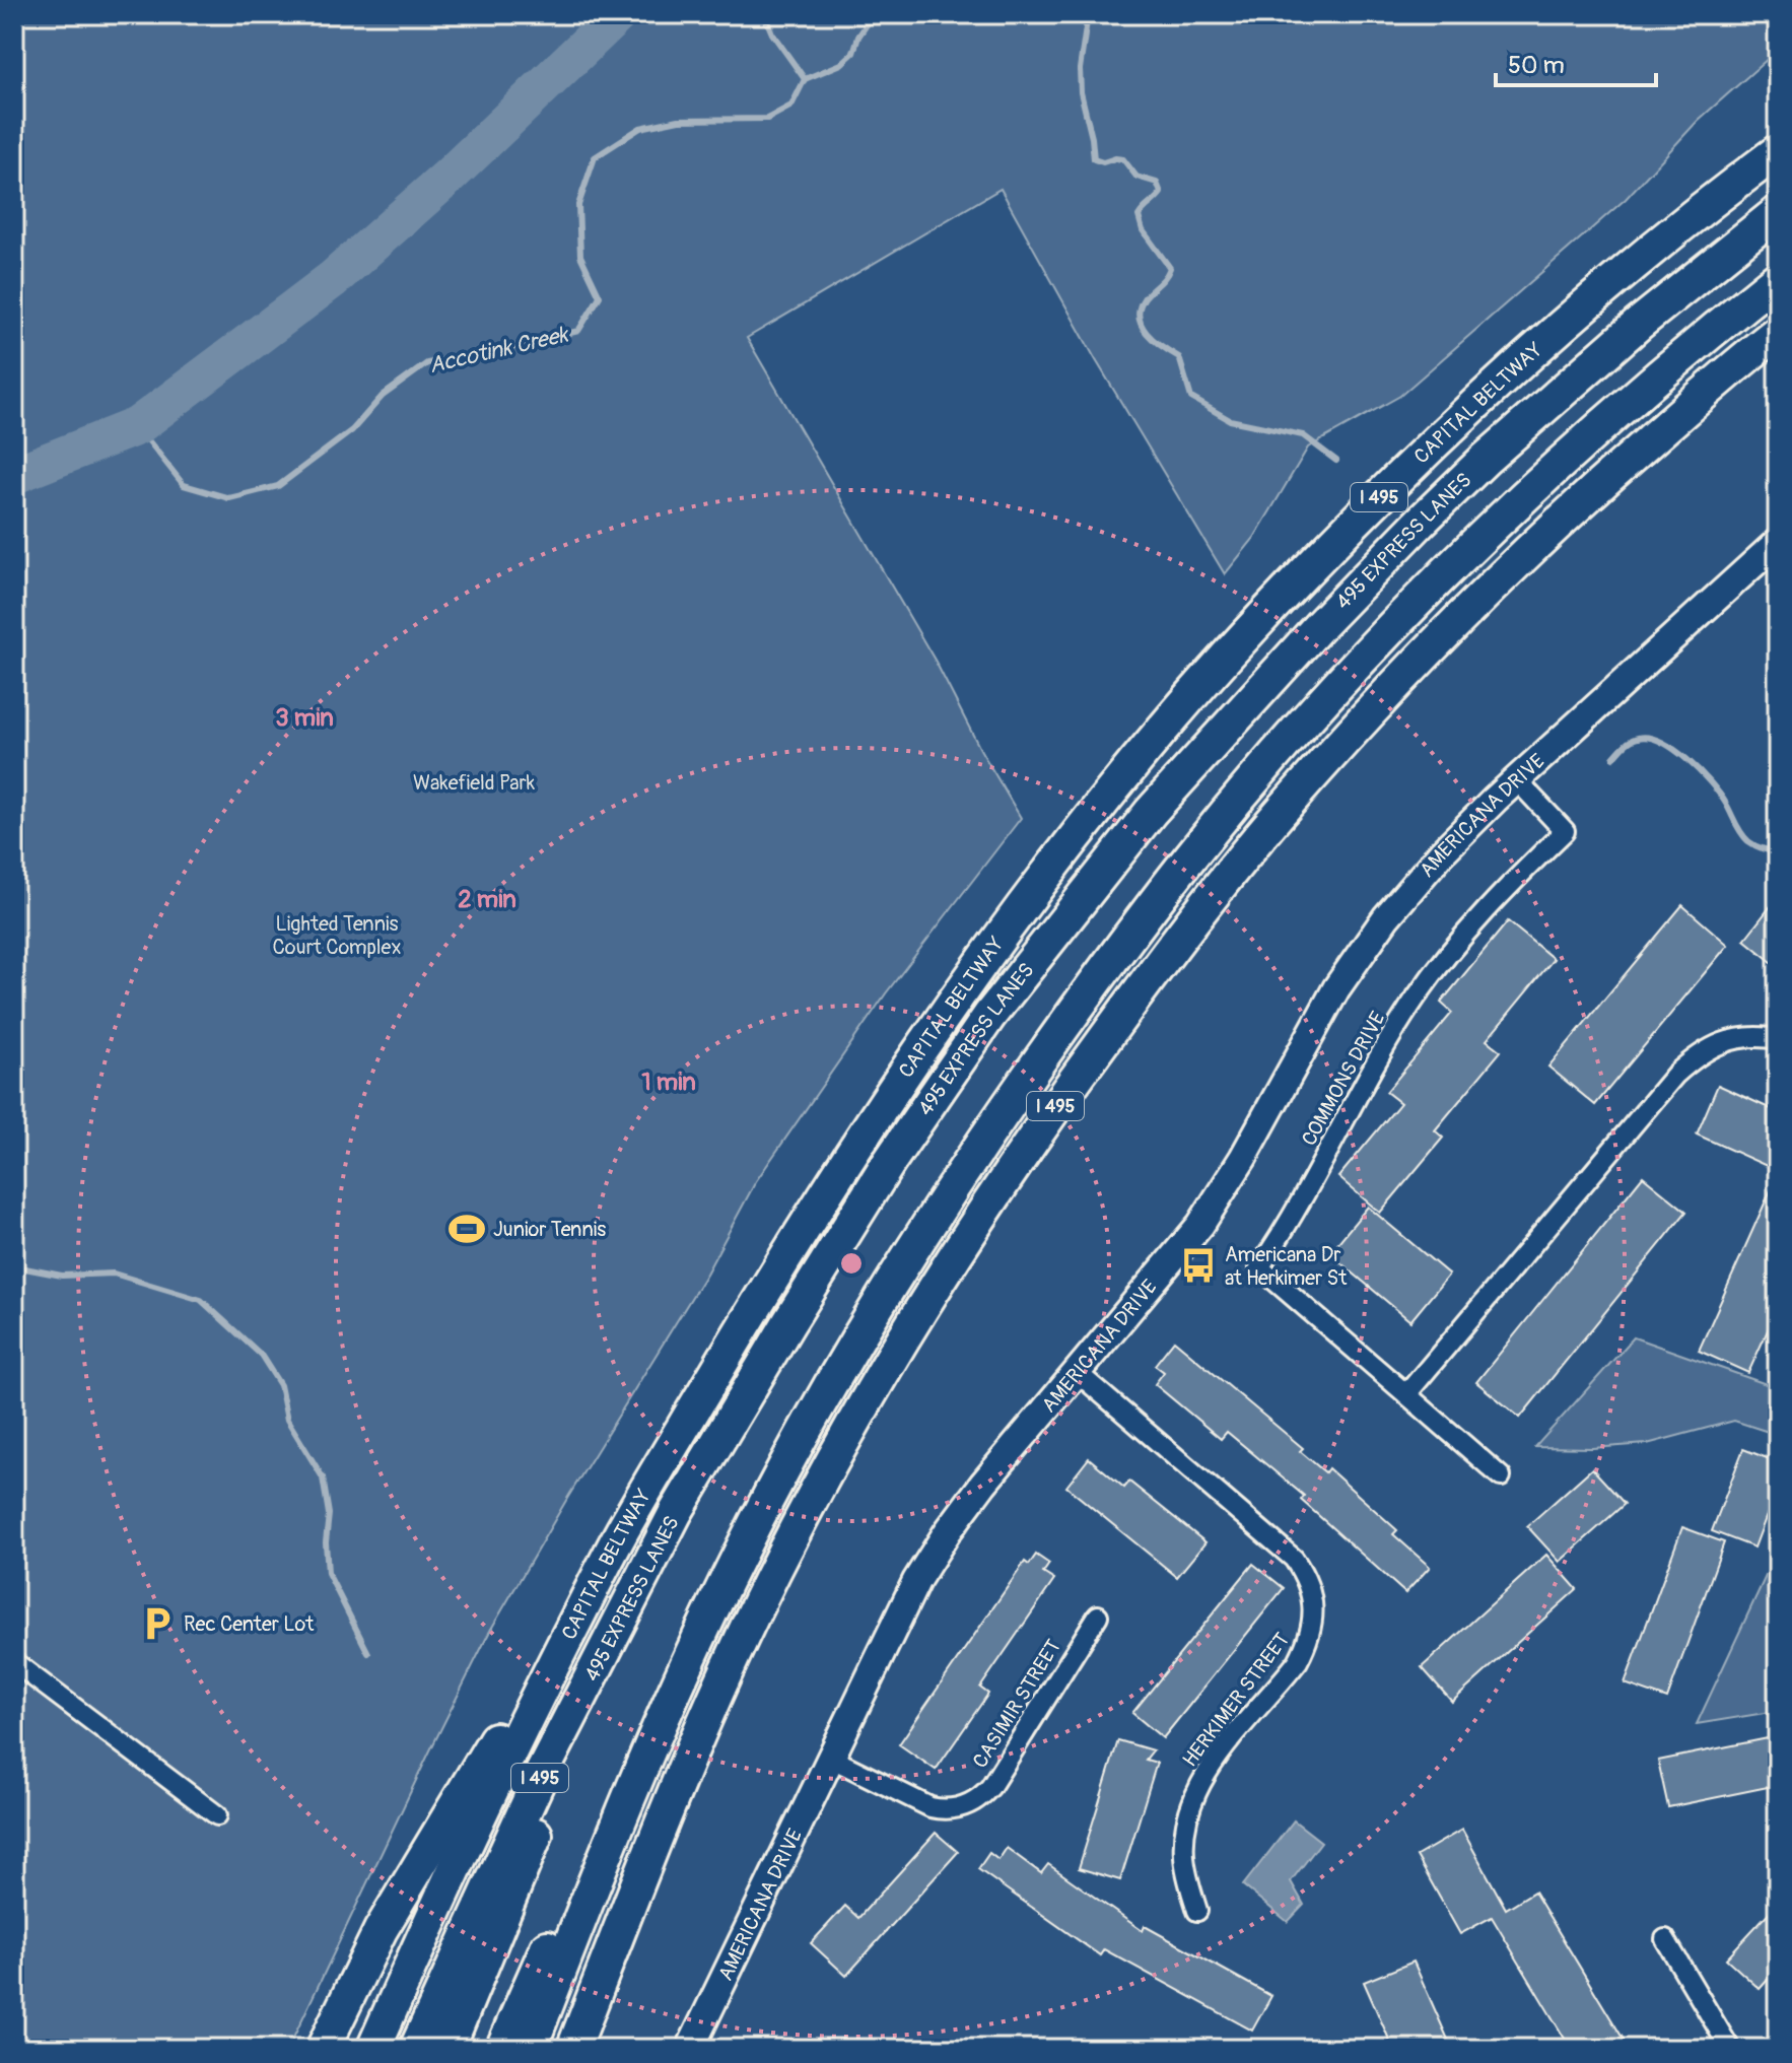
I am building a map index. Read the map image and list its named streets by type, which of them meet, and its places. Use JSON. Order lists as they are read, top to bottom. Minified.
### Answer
{"streets":{"highway":["CAPITAL BELTWAY","I 495","495 EXPRESS LANES"],"street":["AMERICANA DRIVE","COMMONS DRIVE","HERKIMER STREET","CASIMIR STREET"]},"crossings":[["AMERICANA DRIVE","COMMONS DRIVE"],["AMERICANA DRIVE","HERKIMER STREET"],["AMERICANA DRIVE","CASIMIR STREET"]],"water":["Accotink Creek"],"parks":["Wakefield Park","Lighted Tennis Court Complex"],"places":{"sports":["Junior Tennis"],"bus stop":["Americana Dr at Herkimer St"],"parking":["Rec Center Lot"]},"scale_bar":"50 m","rings":["3 min","2 min","1 min"]}
